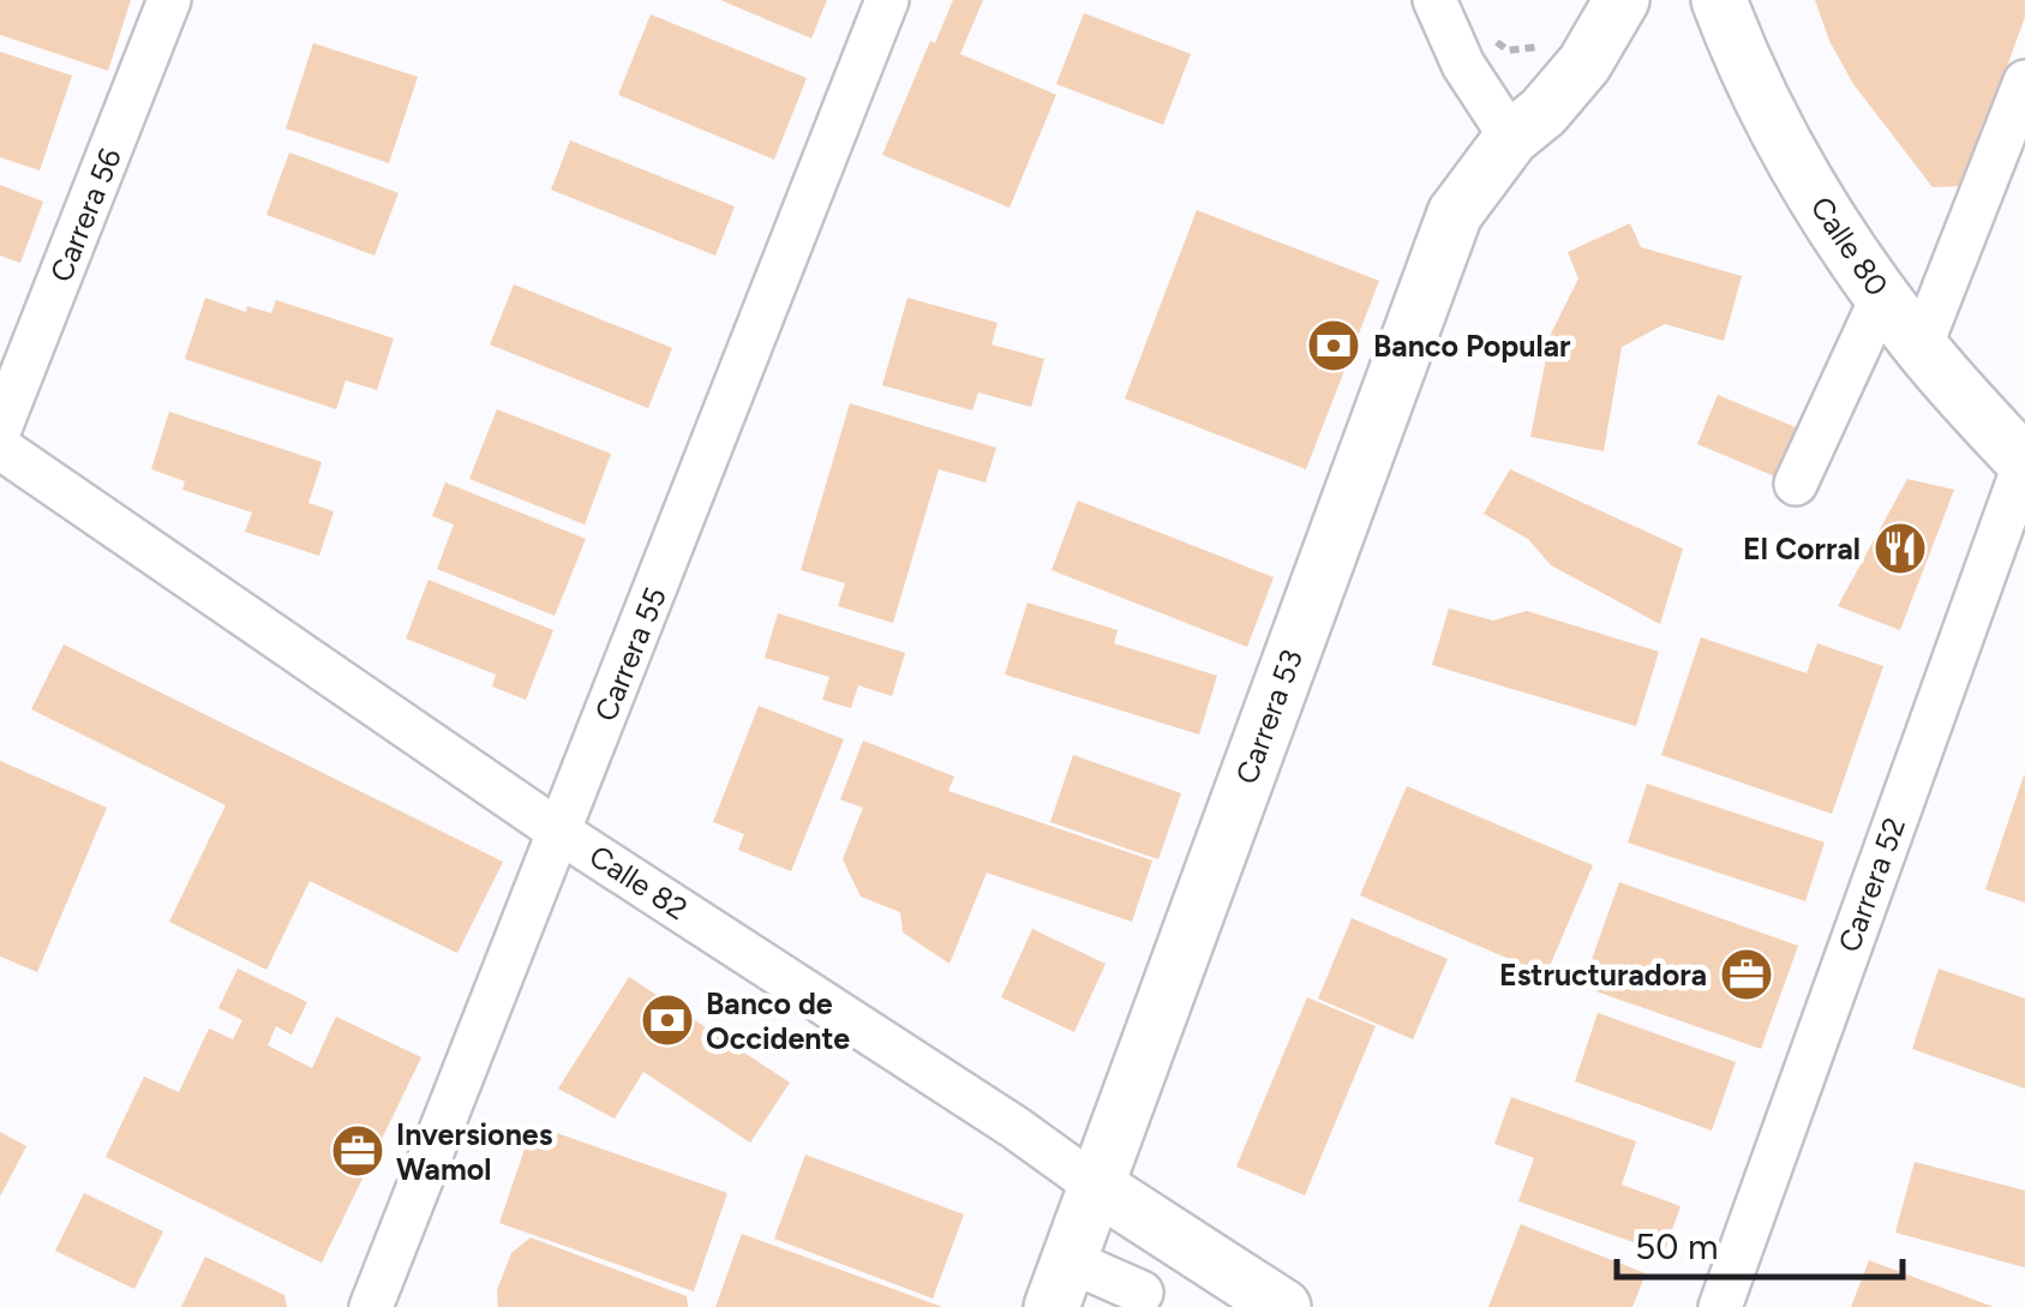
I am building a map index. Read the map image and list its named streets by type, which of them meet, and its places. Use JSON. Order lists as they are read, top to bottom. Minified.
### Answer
{"streets":{"main road":["Calle 80","Carrera 53","Calle 82"],"street":["Carrera 56","Carrera 55","Carrera 52"]},"crossings":[["Calle 80","Carrera 52"],["Carrera 55","Calle 82"],["Carrera 53","Calle 82"]],"places":{"bank":["Banco Popular","Banco de Occidente"],"restaurant":["El Corral"],"office":["Estructuradora","Inversiones Wamol"]},"scale_bar":"50 m"}
